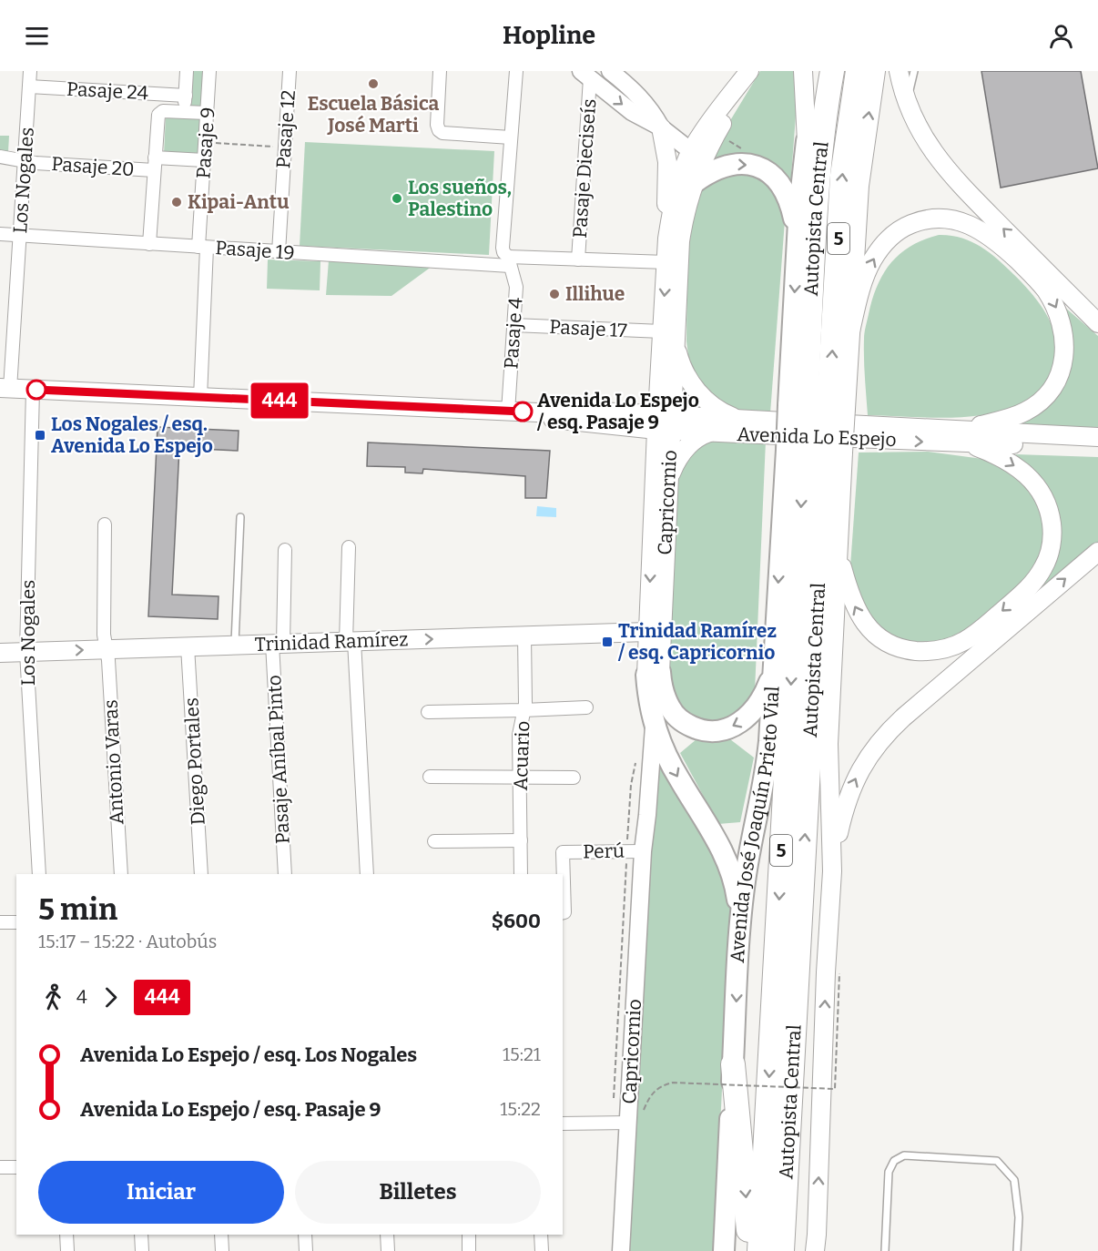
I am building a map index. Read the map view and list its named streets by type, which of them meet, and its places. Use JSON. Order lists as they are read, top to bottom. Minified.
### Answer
{"streets":{"highway":["Autopista Central","5"],"main road":["Avenida Lo Espejo","Capricornio","Trinidad Ramírez","Avenida José Joaquín Prieto Vial"],"street":["Pasaje 24","Pasaje 12","Pasaje 9","Pasaje 20","Pasaje Dieciseís","Los Nogales","Pasaje 19","Pasaje 17","Pasaje 4","Acuario","Pasaje Aníbal Pinto","Diego Portales","Antonio Varas","Perú"]},"crossings":[["Pasaje 24","Pasaje 9"],["Pasaje 24","Pasaje 20"],["Pasaje 24","Los Nogales"],["Pasaje 12","Pasaje 19"],["Pasaje 9","Pasaje 20"],["Pasaje 9","Pasaje 19"],["Pasaje 9","Avenida Lo Espejo"],["Pasaje 20","Los Nogales"],["Pasaje Dieciseís","Pasaje 19"],["Los Nogales","Pasaje 19"],["Los Nogales","Avenida Lo Espejo"],["Los Nogales","Trinidad Ramírez"],["Autopista Central","Avenida José Joaquín Prieto Vial"],["Pasaje 19","Pasaje 4"],["Pasaje 19","Capricornio"],["Pasaje 17","Pasaje 4"],["Pasaje 17","Capricornio"],["Pasaje 4","Avenida Lo Espejo"],["Avenida Lo Espejo","Capricornio"],["Capricornio","Trinidad Ramírez"],["Capricornio","Perú"],["Trinidad Ramírez","Acuario"],["Trinidad Ramírez","Pasaje Aníbal Pinto"],["Trinidad Ramírez","Diego Portales"],["Trinidad Ramírez","Antonio Varas"]],"one_way":["Trinidad Ramírez"],"places":{"other":["Escuela Básica José Marti","Los sueños, Palestino","Kipai-Antu","Illihue","Avenida Lo Espejo / esq. Pasaje 9"],"transit":["Los Nogales / esq. Avenida Lo Espejo","Trinidad Ramírez / esq. Capricornio"]},"lines":["bus line 444"],"page":{"header":"Hopline","on_map":"444","heading":["5 min","15:17 – 15:22 · Autobús","$600"],"legs":["4","444"],"list":[{"name":"Avenida Lo Espejo / esq. Los Nogales","value":"15:21"},{"name":"Avenida Lo Espejo / esq. Pasaje 9","value":"15:22"}],"buttons":["Iniciar","Billetes"]}}
